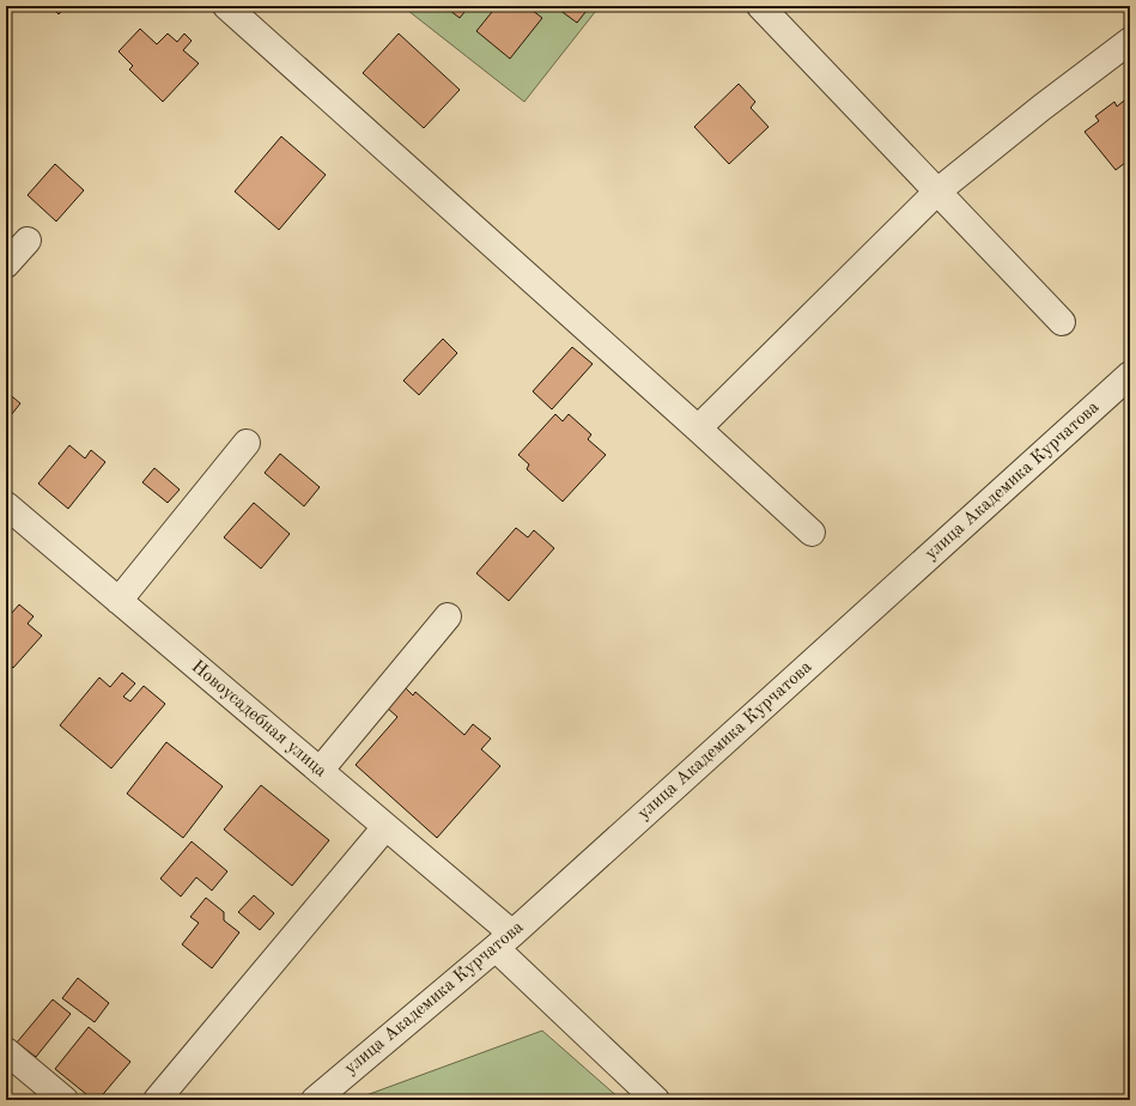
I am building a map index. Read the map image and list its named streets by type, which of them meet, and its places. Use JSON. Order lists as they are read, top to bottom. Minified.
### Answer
{"streets":{"street":["улица Академика Курчатова","Новоусадебная улица"]},"crossings":[["улица Академика Курчатова","Новоусадебная улица"]]}
